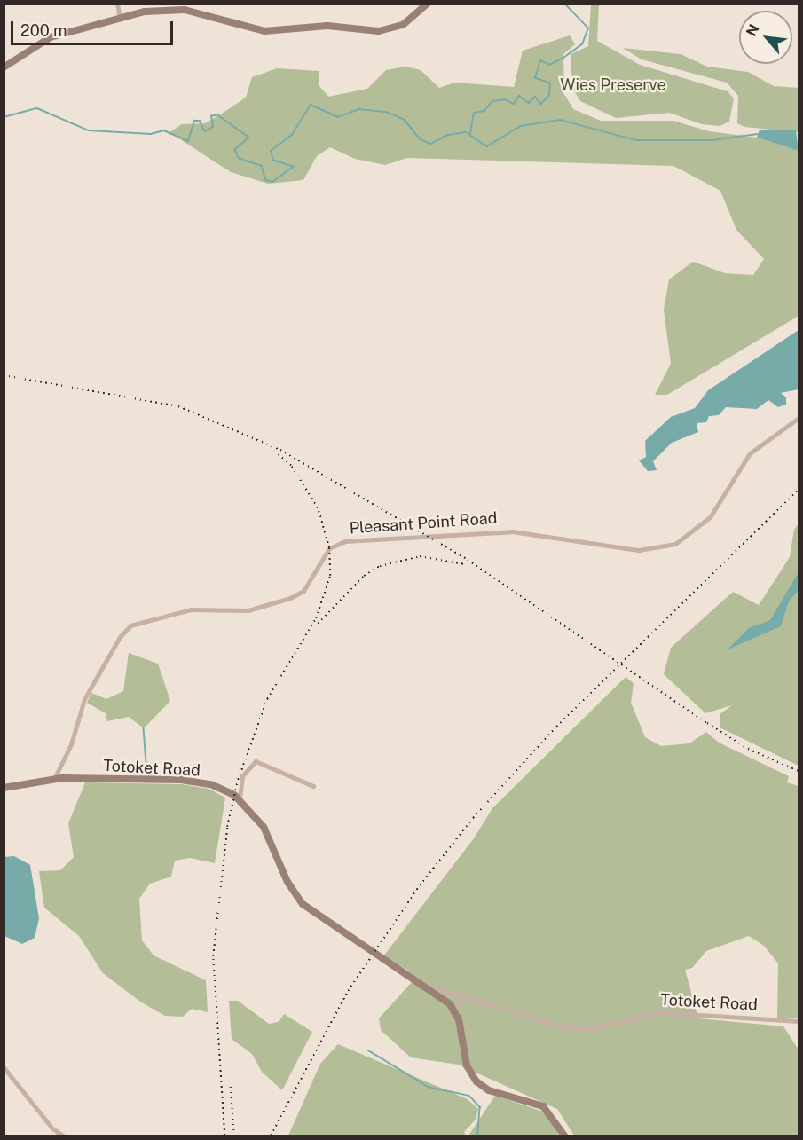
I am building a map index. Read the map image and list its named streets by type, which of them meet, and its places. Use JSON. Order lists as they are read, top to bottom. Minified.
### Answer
{"streets":{"main road":["Totoket Road"],"street":["Pleasant Point Road"]},"crossings":[["Pleasant Point Road","Totoket Road"]],"parks":["Wies Preserve"],"scale_bar":"200 m","north":"top left"}
